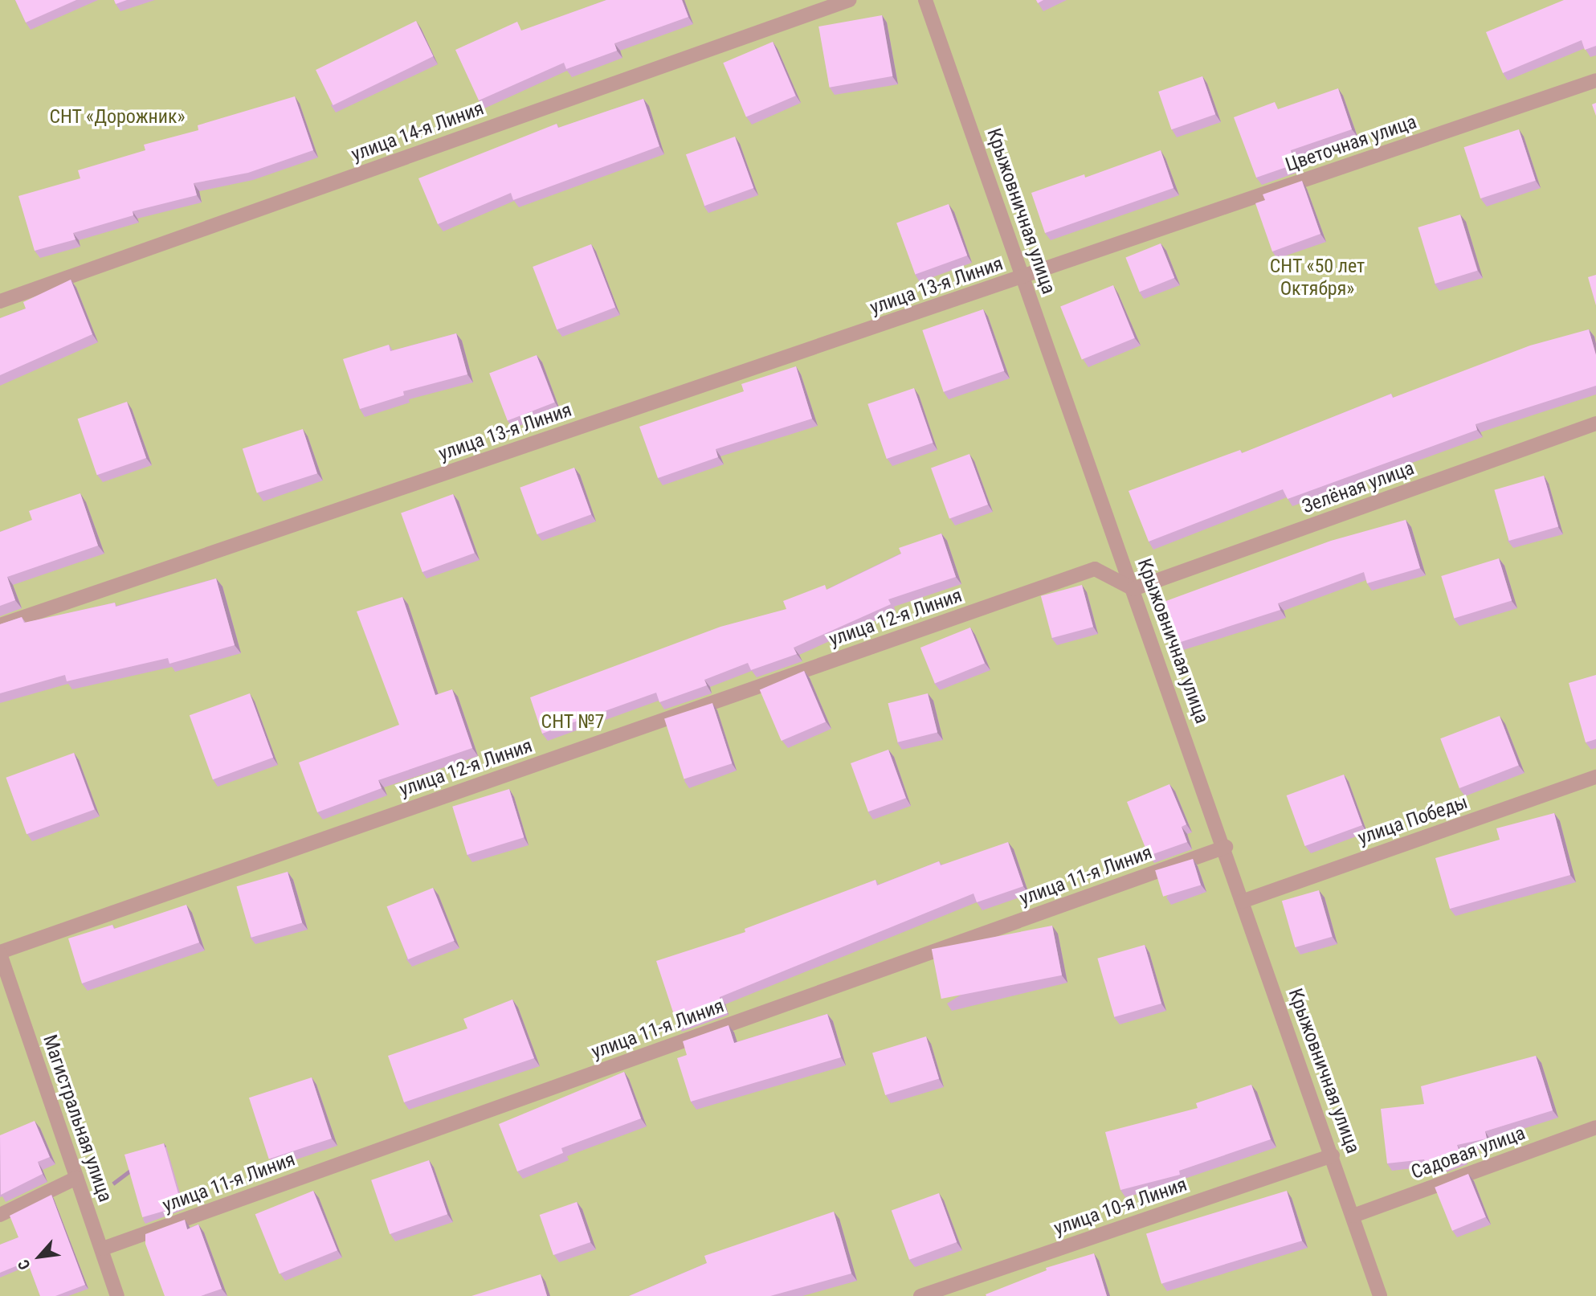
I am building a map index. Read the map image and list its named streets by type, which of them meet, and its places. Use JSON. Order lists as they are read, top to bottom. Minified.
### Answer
{"streets":{"street":["улица 14-я Линия","Цветочная улица","Крыжовничная улица","улица 13-я Линия","Зелёная улица","улица 12-я Линия","улица Победы","улица 11-я Линия","Магистральная улица","Садовая улица","улица 10-я Линия"]},"crossings":[["Цветочная улица","Крыжовничная улица"],["Цветочная улица","улица 13-я Линия"],["Крыжовничная улица","улица 13-я Линия"],["Крыжовничная улица","Зелёная улица"],["Крыжовничная улица","улица 12-я Линия"],["Крыжовничная улица","улица Победы"],["Крыжовничная улица","улица 11-я Линия"],["Крыжовничная улица","Садовая улица"],["Крыжовничная улица","улица 10-я Линия"],["Зелёная улица","улица 12-я Линия"],["улица 12-я Линия","Магистральная улица"],["улица 11-я Линия","Магистральная улица"]],"parks":["СНТ «Дорожник»","СНТ «50 лет Октября»","СНТ №7"],"north":"bottom left"}
